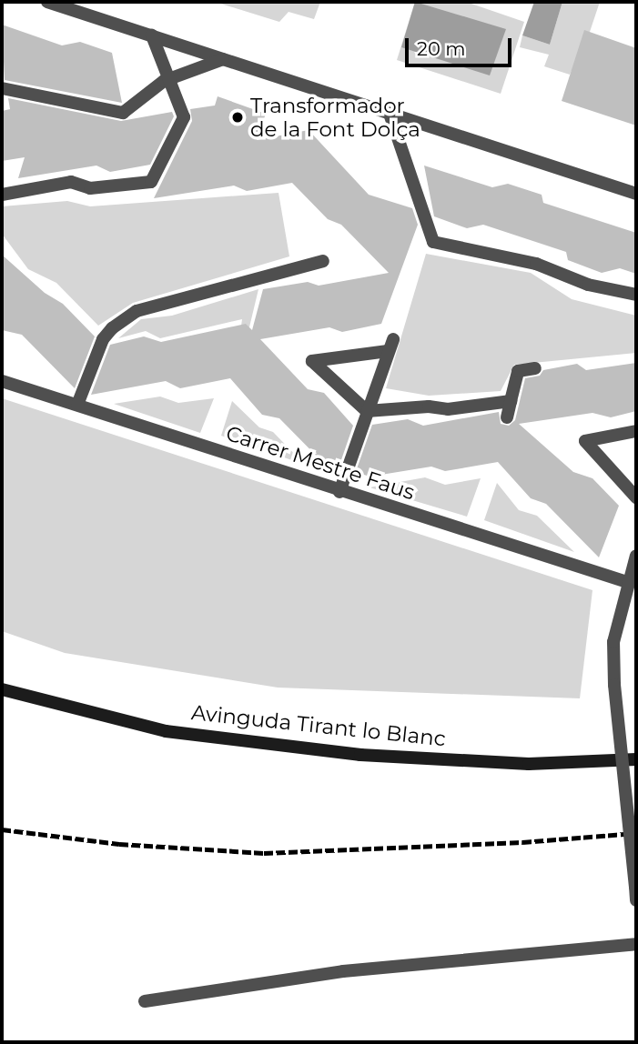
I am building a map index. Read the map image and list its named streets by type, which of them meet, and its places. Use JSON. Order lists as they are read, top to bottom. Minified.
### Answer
{"streets":{"street":["Carrer Mestre Faus","Avinguda Tirant lo Blanc"]},"places":["Transformador de la Font Dolça"],"scale_bar":"20 m"}
